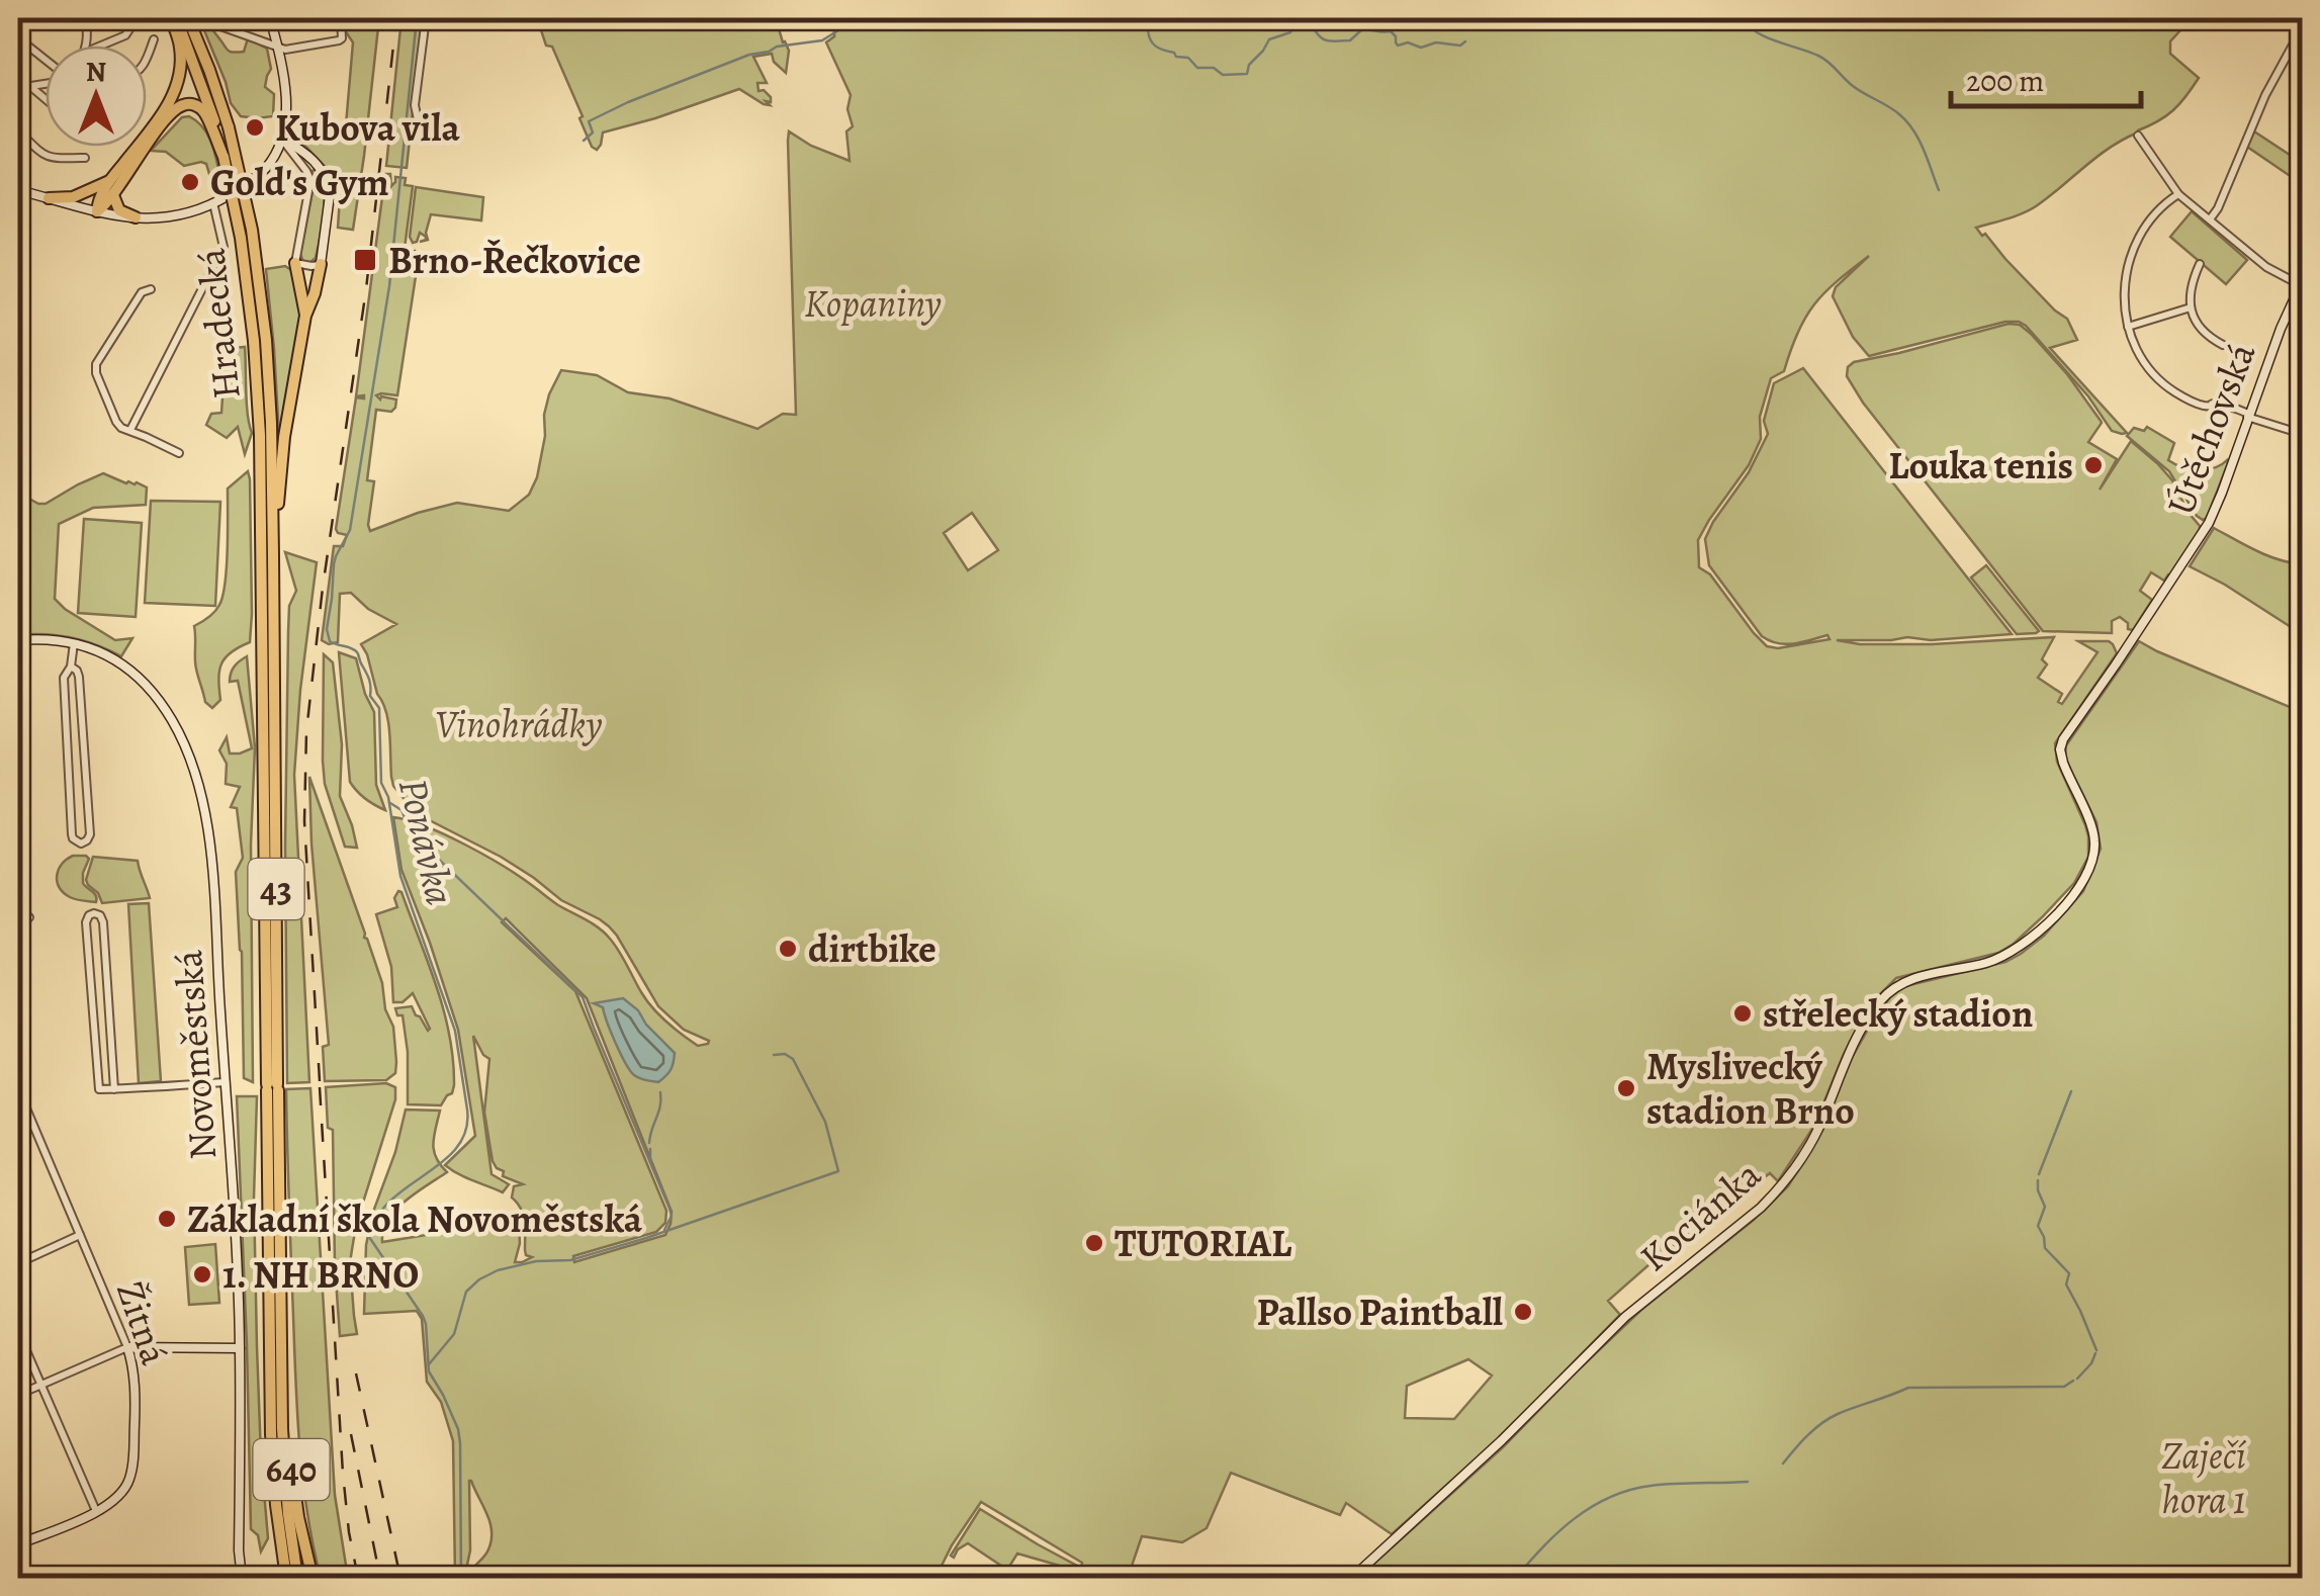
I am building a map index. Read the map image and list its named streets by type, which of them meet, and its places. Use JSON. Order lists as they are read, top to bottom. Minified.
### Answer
{"streets":{"highway":["Hradecká","43","640"],"street":["Útěchovská","Novoměstská","Kociánka","Žitná"]},"crossings":[["Hradecká","43"],["Útěchovská","Kociánka"],["43","640"]],"water":["Ponávka"],"parks":["Kopaniny","Vinohrádky","Zaječí hora 1"],"places":{"other":["Kubova vila","Gold's Gym","Louka tenis","dirtbike","střelecký stadion","Myslivecký stadion Brno","Základní škola Novoměstská","TUTORIAL","1. NH BRNO","Pallso Paintball"],"transit":["Brno-Řečkovice"]},"scale_bar":"200 m","north":"top"}
